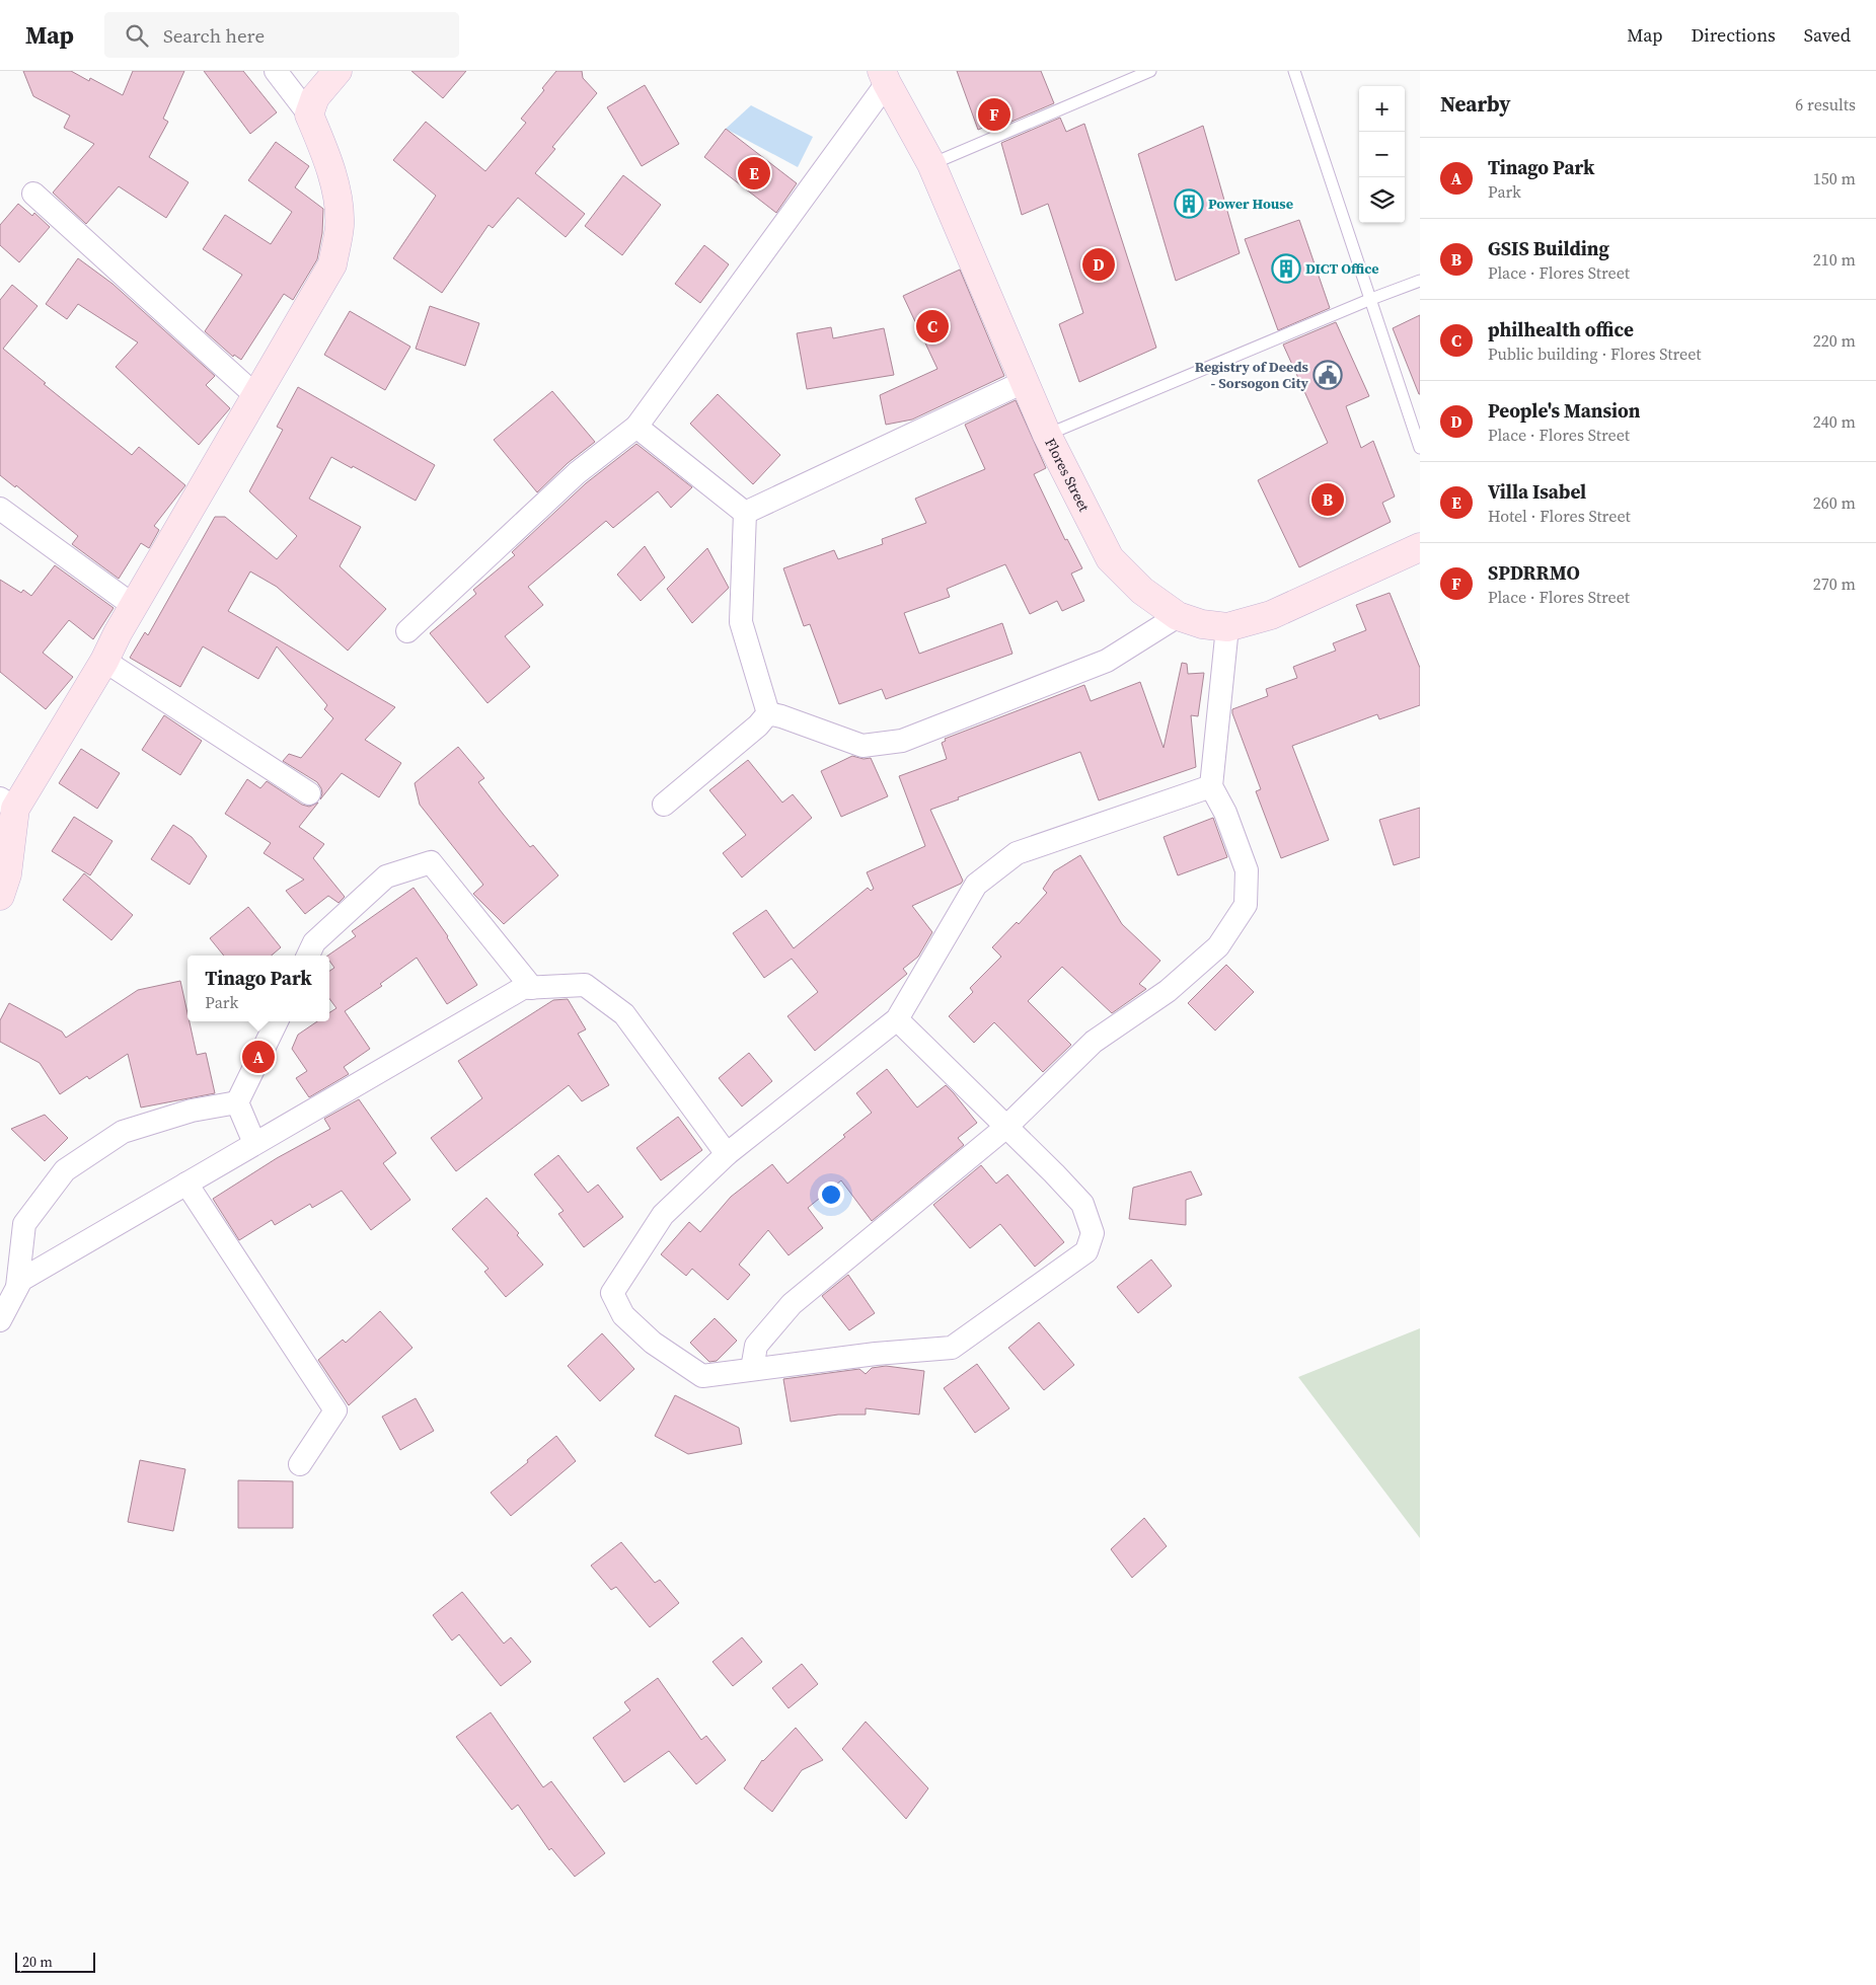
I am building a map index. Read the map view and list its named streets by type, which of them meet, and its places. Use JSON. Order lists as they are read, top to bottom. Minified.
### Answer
{"streets":{"street":["Flores Street"]},"places":{"building":["Power House","DICT Office"],"public building":["Registry of Deeds - Sorsogon City"]},"scale_bar":"20 m","page":{"header":"Map","search":"Search here","nav":["Map","Directions","Saved"],"heading":["Nearby","6 results"],"map_buttons":["+","−"],"pins":["F","E","D","C","B","A"],"list":[{"mark":"A","name":"Tinago Park","note":"Park","value":"150 m"},{"mark":"B","name":"GSIS Building","note":"Place · Flores Street","value":"210 m"},{"mark":"C","name":"philhealth office","note":"Public building · Flores Street","value":"220 m"},{"mark":"D","name":"People's Mansion","note":"Place · Flores Street","value":"240 m"},{"mark":"E","name":"Villa Isabel","note":"Hotel · Flores Street","value":"260 m"},{"mark":"F","name":"SPDRRMO","note":"Place · Flores Street","value":"270 m"}],"popup":["Tinago Park","Park"],"scale":"20 m"}}
